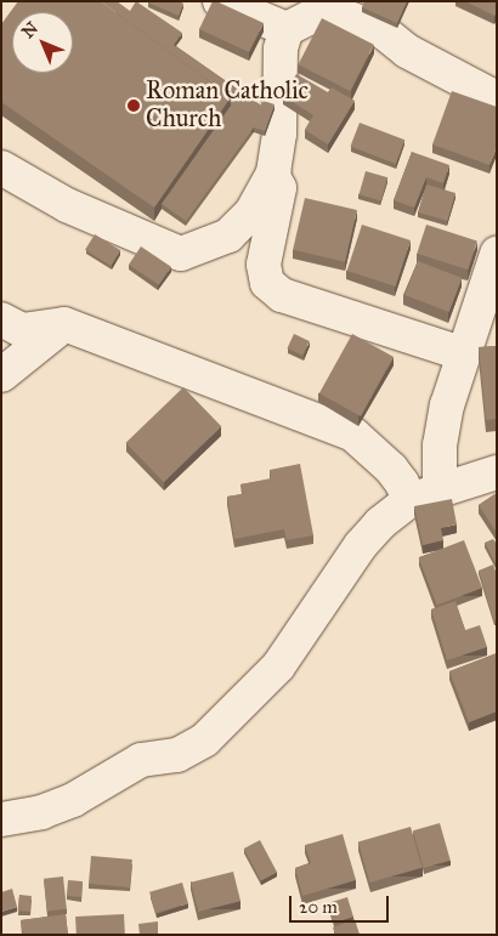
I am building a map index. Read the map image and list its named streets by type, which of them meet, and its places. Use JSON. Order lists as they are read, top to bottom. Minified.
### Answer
{"places":["Roman Catholic Church"],"scale_bar":"20 m","north":"top left"}
